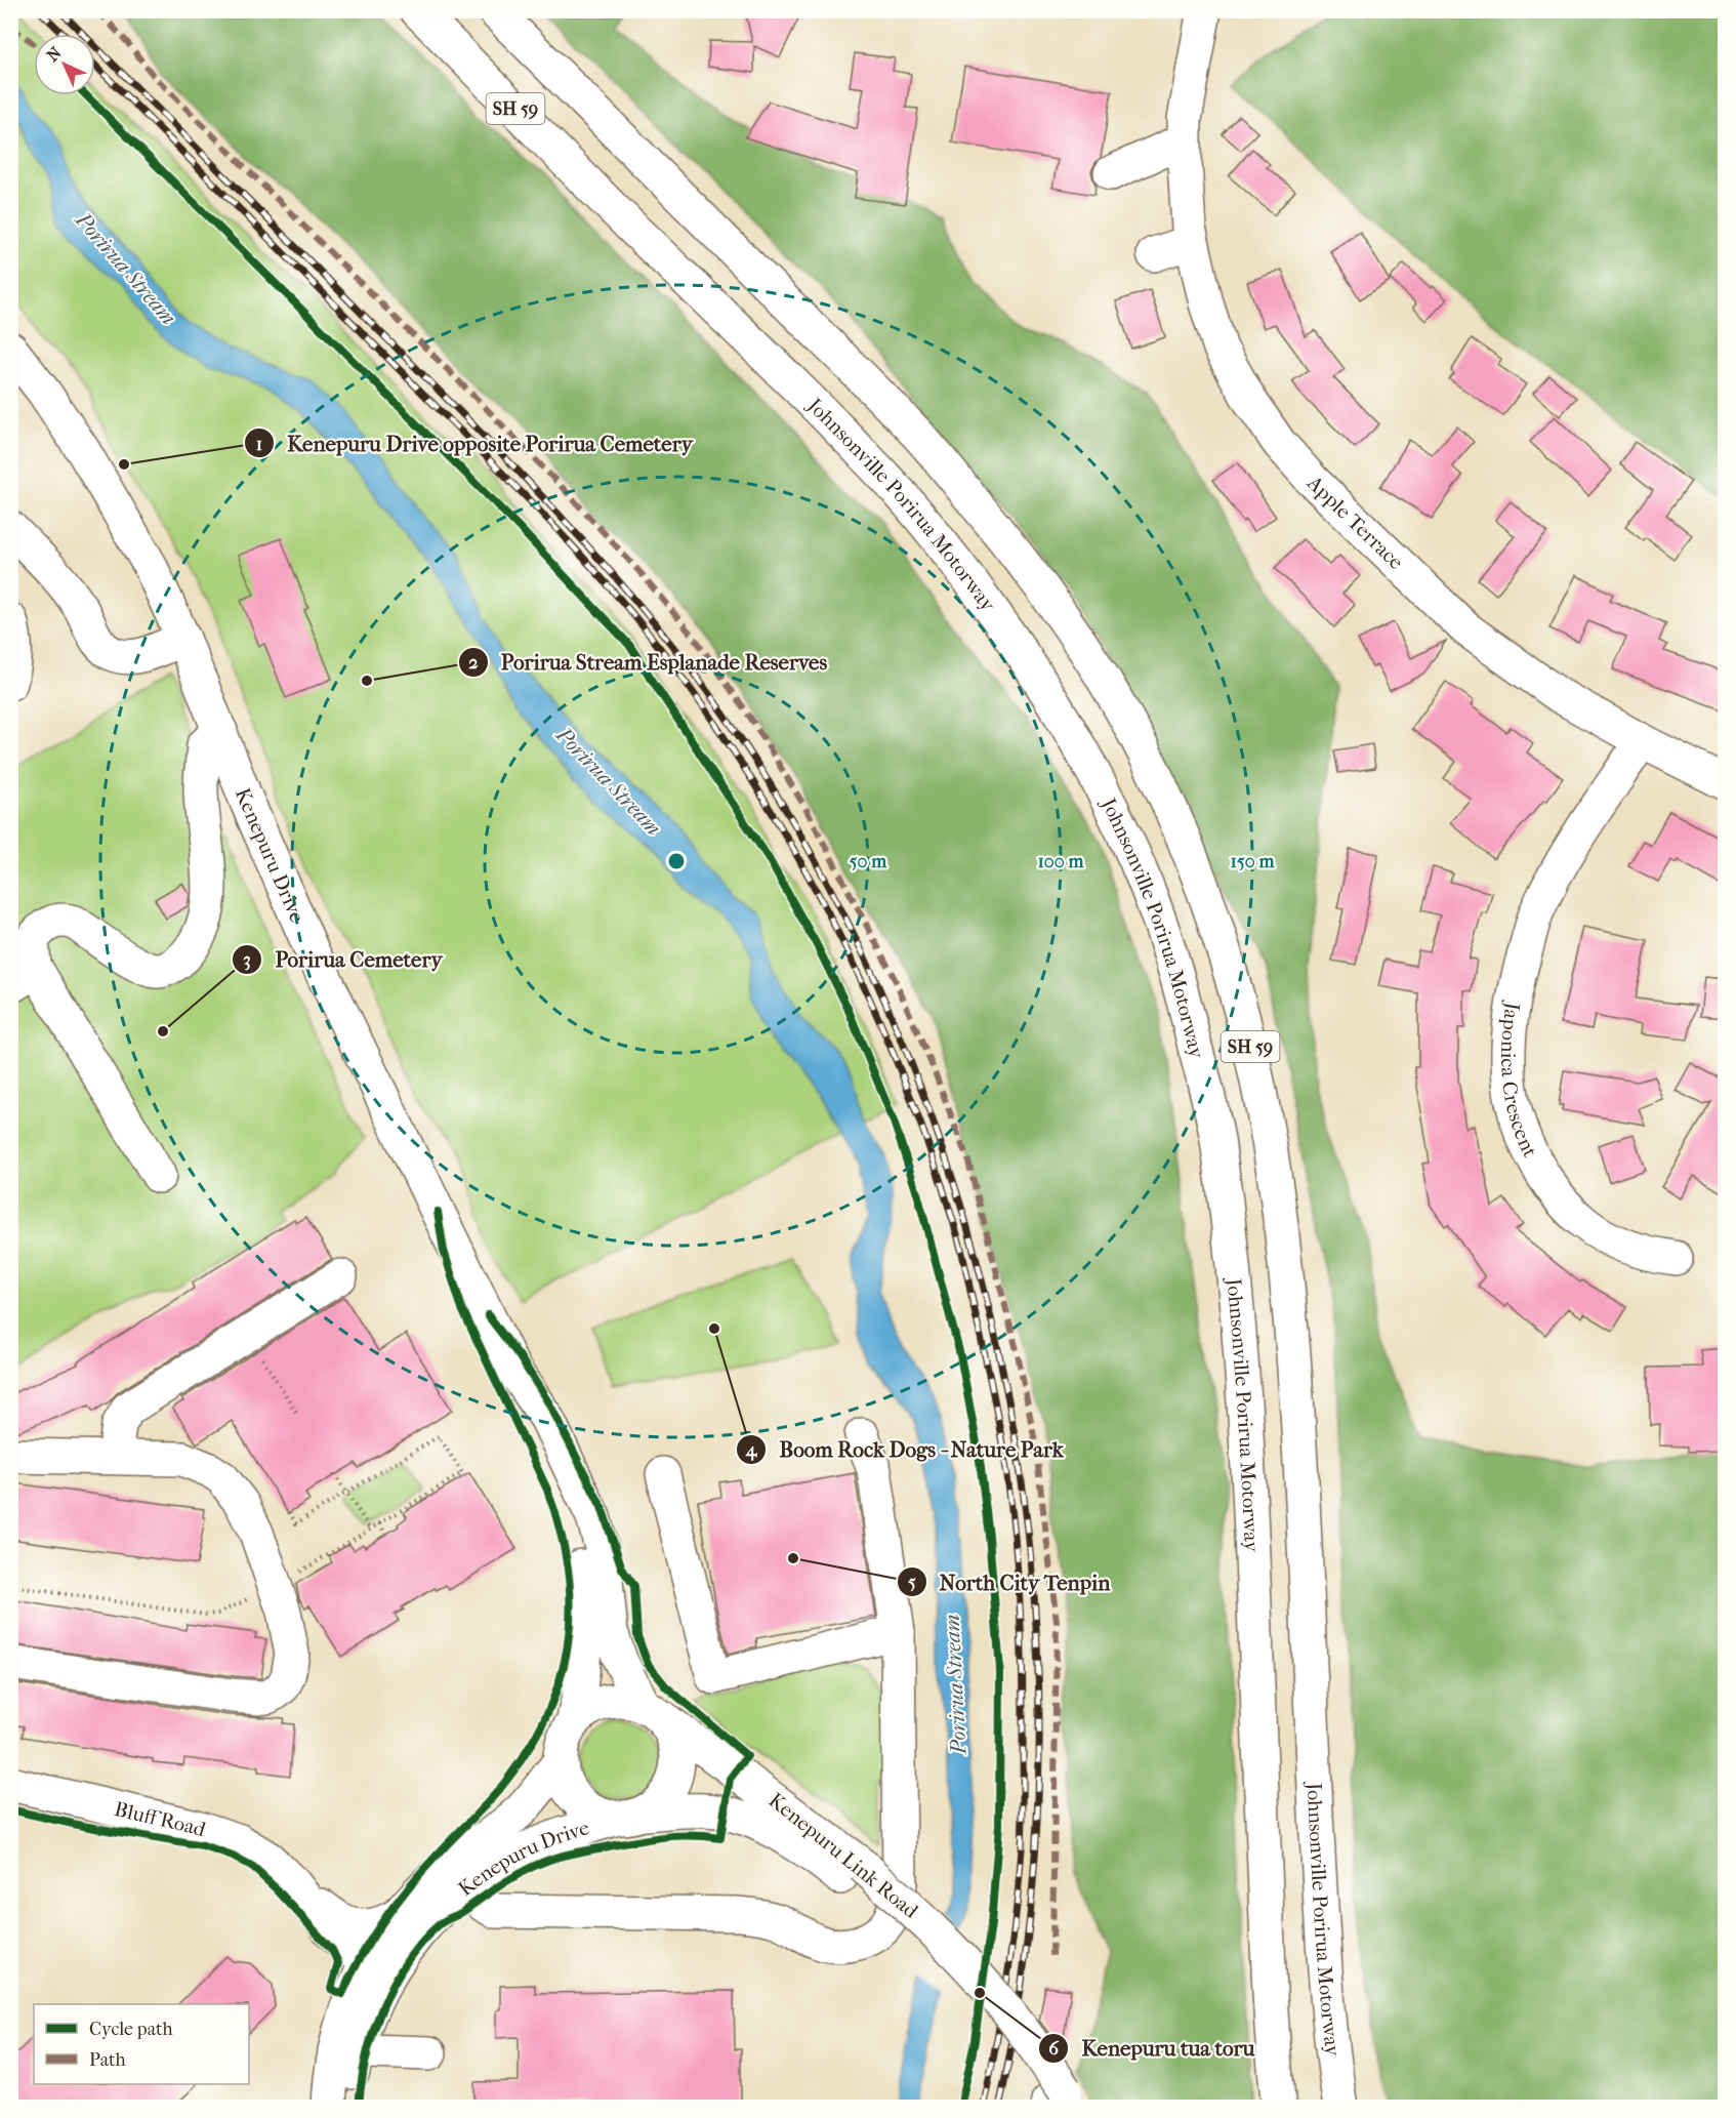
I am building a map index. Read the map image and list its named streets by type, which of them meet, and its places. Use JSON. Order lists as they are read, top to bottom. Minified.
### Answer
{"streets":{"main road":["SH 59","Johnsonville Porirua Motorway","Apple Terrace","Kenepuru Drive","Japonica Crescent","Bluff Road","Kenepuru Link Road"]},"crossings":[["Apple Terrace","Japonica Crescent"],["Kenepuru Drive","Bluff Road"],["Kenepuru Drive","Kenepuru Link Road"]],"water":["Porirua Stream"],"places":["Kenepuru Drive opposite Porirua Cemetery","Porirua Stream Esplanade Reserves","Porirua Cemetery","Boom Rock Dogs - Nature Park","North City Tenpin","Kenepuru tua toru"],"legend":["Cycle path","Path"],"north":"top left","rings":["50 m","100 m","150 m"]}
